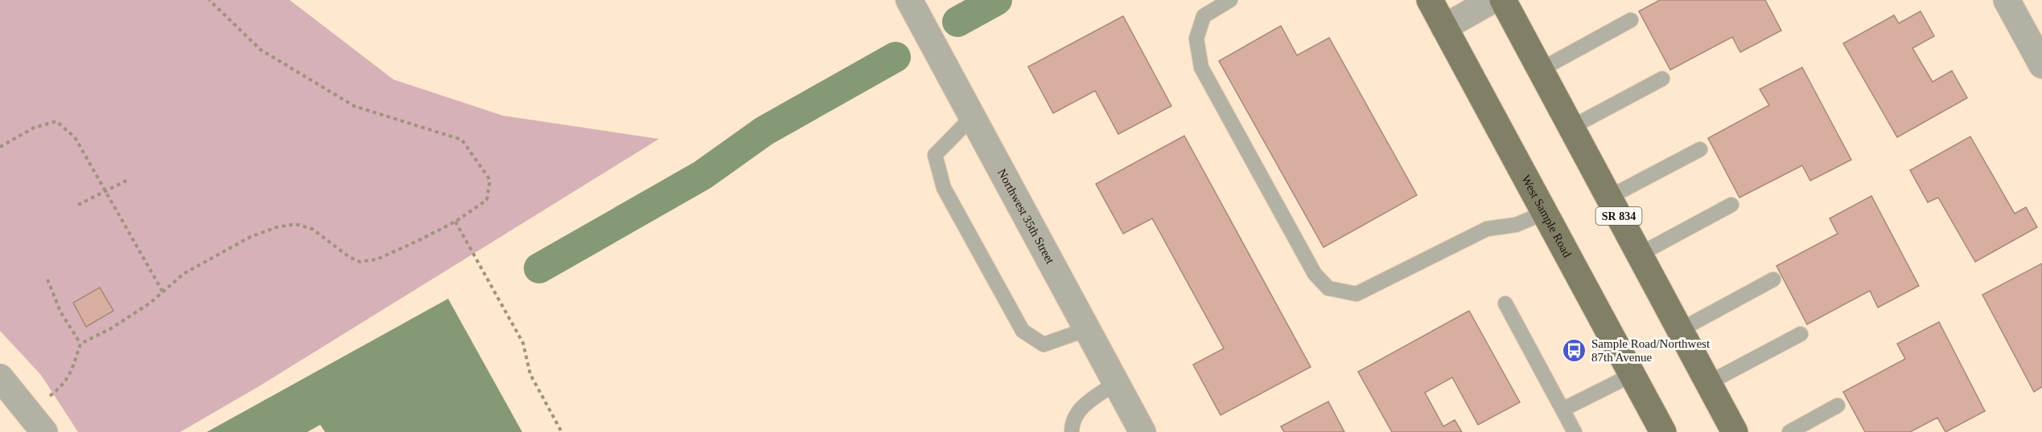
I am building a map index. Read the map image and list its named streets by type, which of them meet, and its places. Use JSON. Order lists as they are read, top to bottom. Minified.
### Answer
{"streets":{"main road":["West Sample Road","SR 834"],"street":["Northwest 35th Street"]},"places":{"bus stop":["Sample Road/Northwest 87th Avenue"]}}
